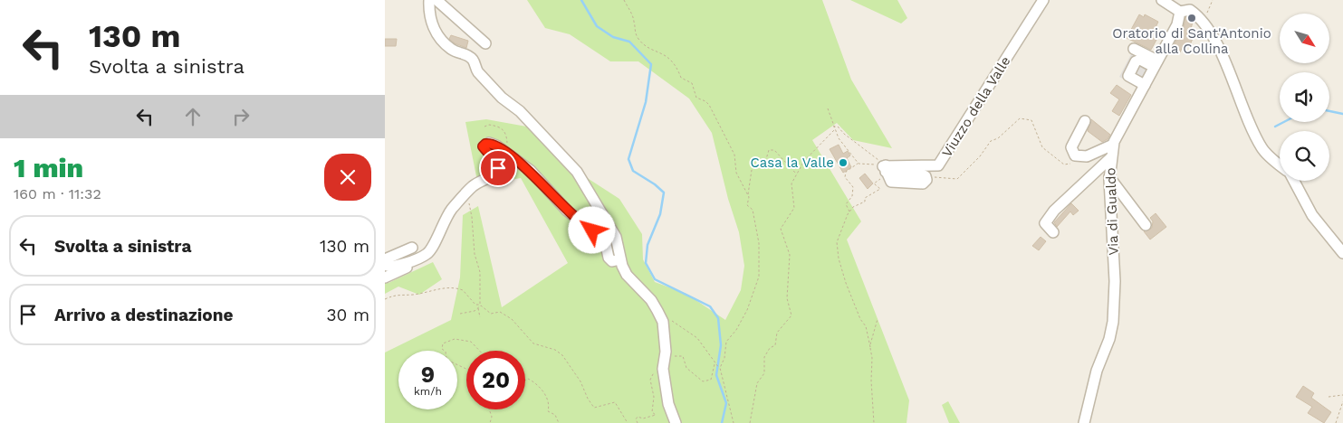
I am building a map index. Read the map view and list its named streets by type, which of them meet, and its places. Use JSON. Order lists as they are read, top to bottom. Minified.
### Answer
{"streets":{"street":["Viuzzo della Valle","Via di Gualdo"]},"places":["Oratorio di Sant'Antonio alla Collina","Casa la Valle"],"north":"bottom right","page":{"turn":["130 m","Svolta a sinistra"],"heading":["1 min","160 m · 11:32"],"list":[{"name":"Svolta a sinistra","value":"130 m"},{"name":"Arrivo a destinazione","value":"30 m"}],"speed":"9 km/h","limit":"20"}}
